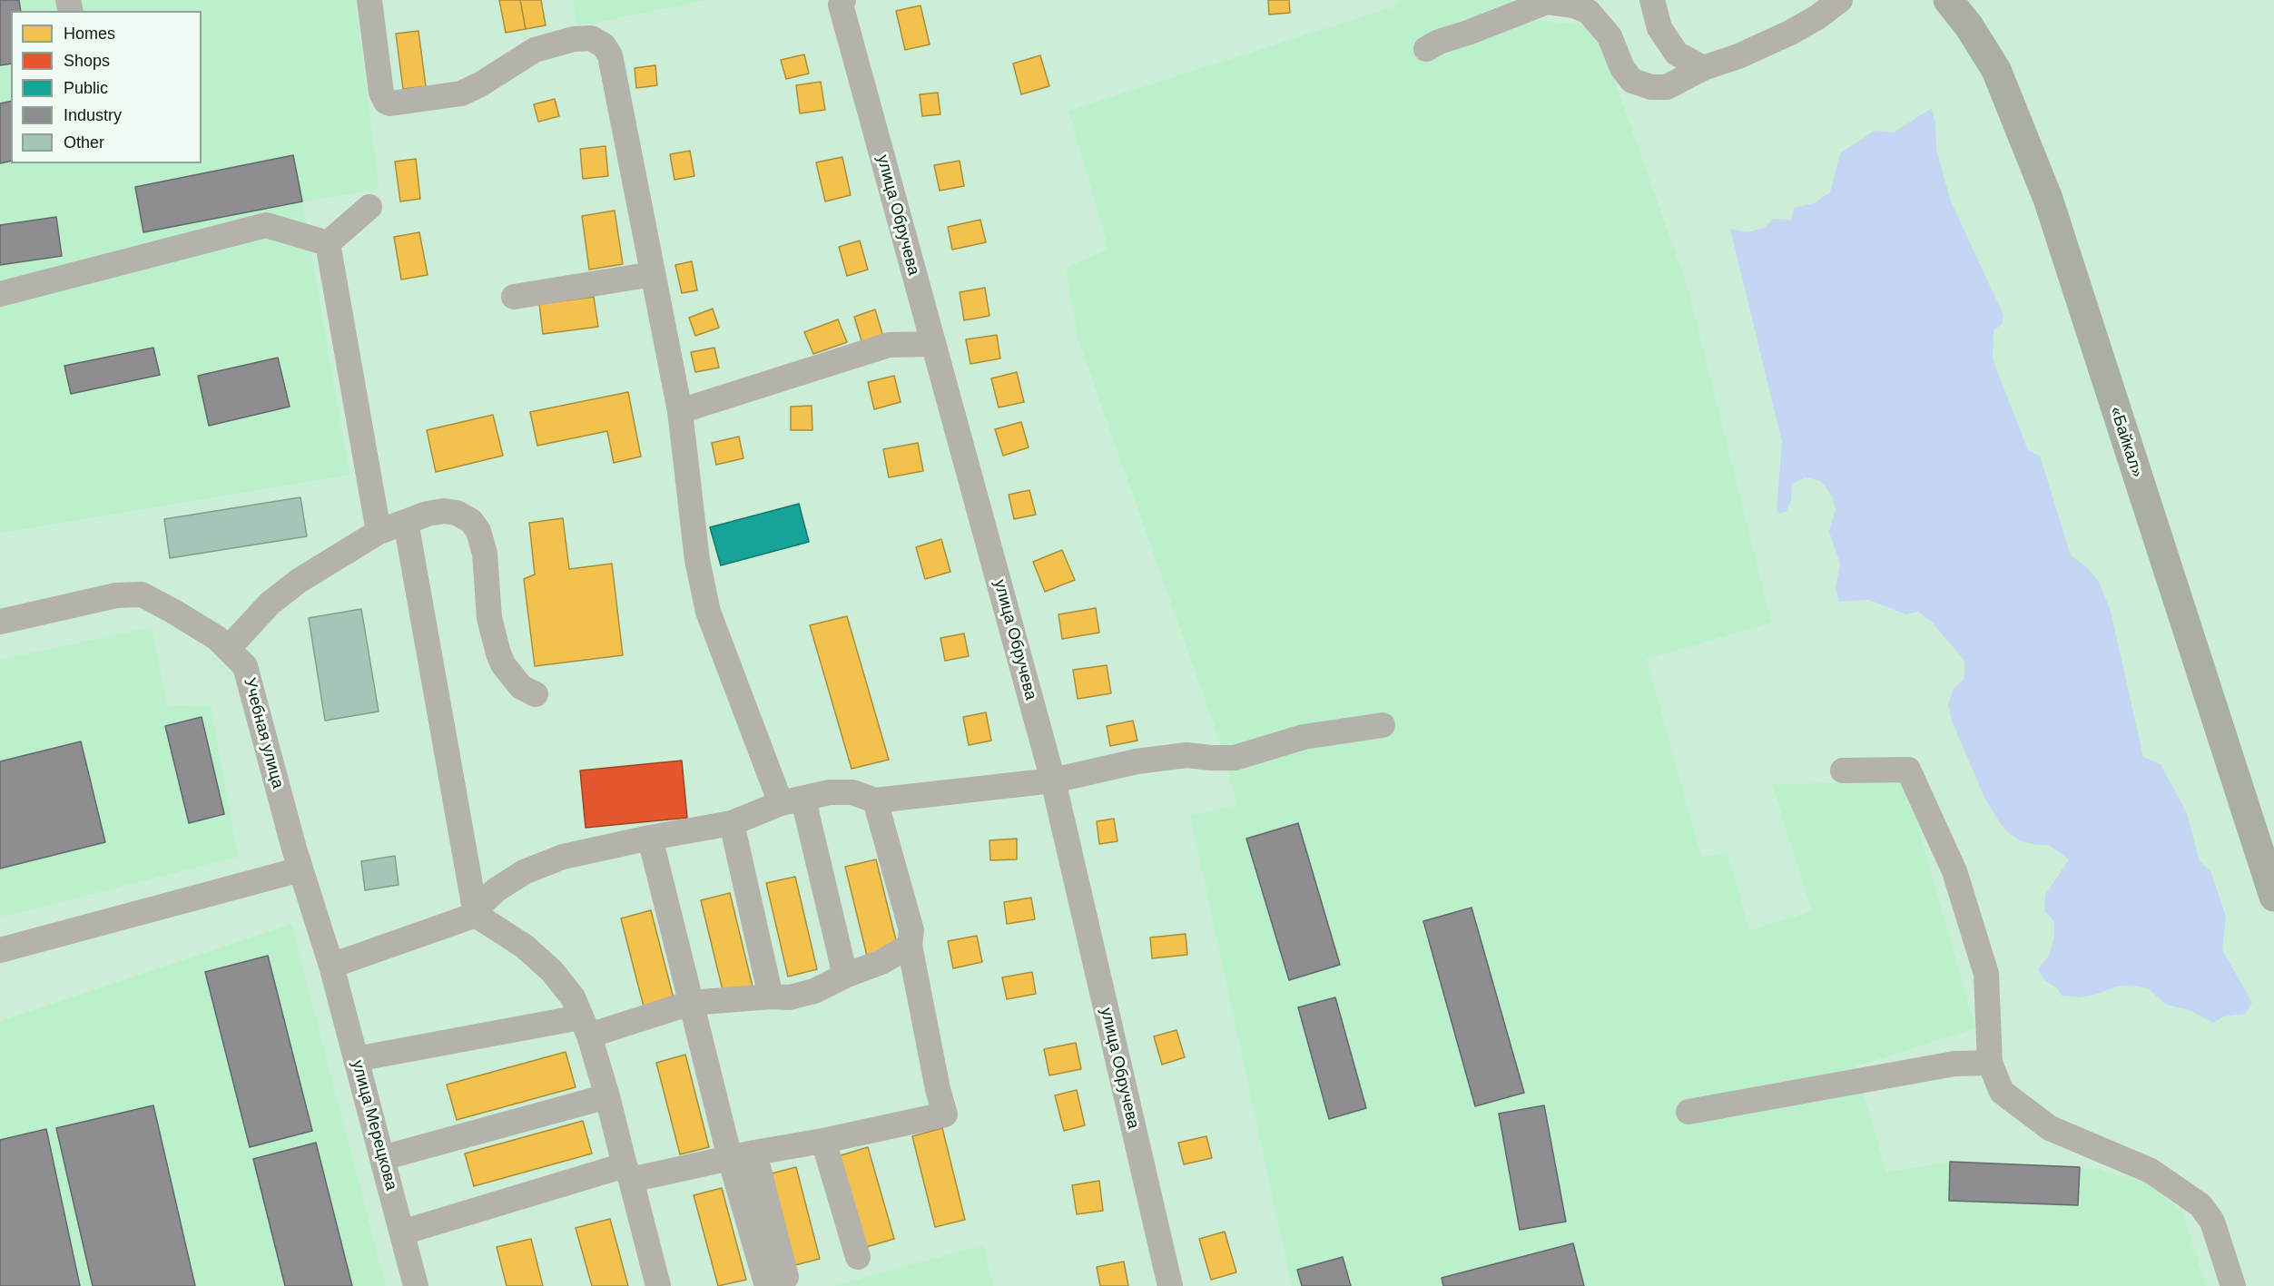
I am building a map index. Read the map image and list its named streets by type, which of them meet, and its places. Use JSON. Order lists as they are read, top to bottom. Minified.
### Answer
{"streets":{"highway":["«Байкал»"],"street":["улица Обручева","Учебная улица","улица Мерецкова"]},"crossings":[["Учебная улица","улица Мерецкова"]],"legend":["Homes","Shops","Public","Industry","Other"]}
